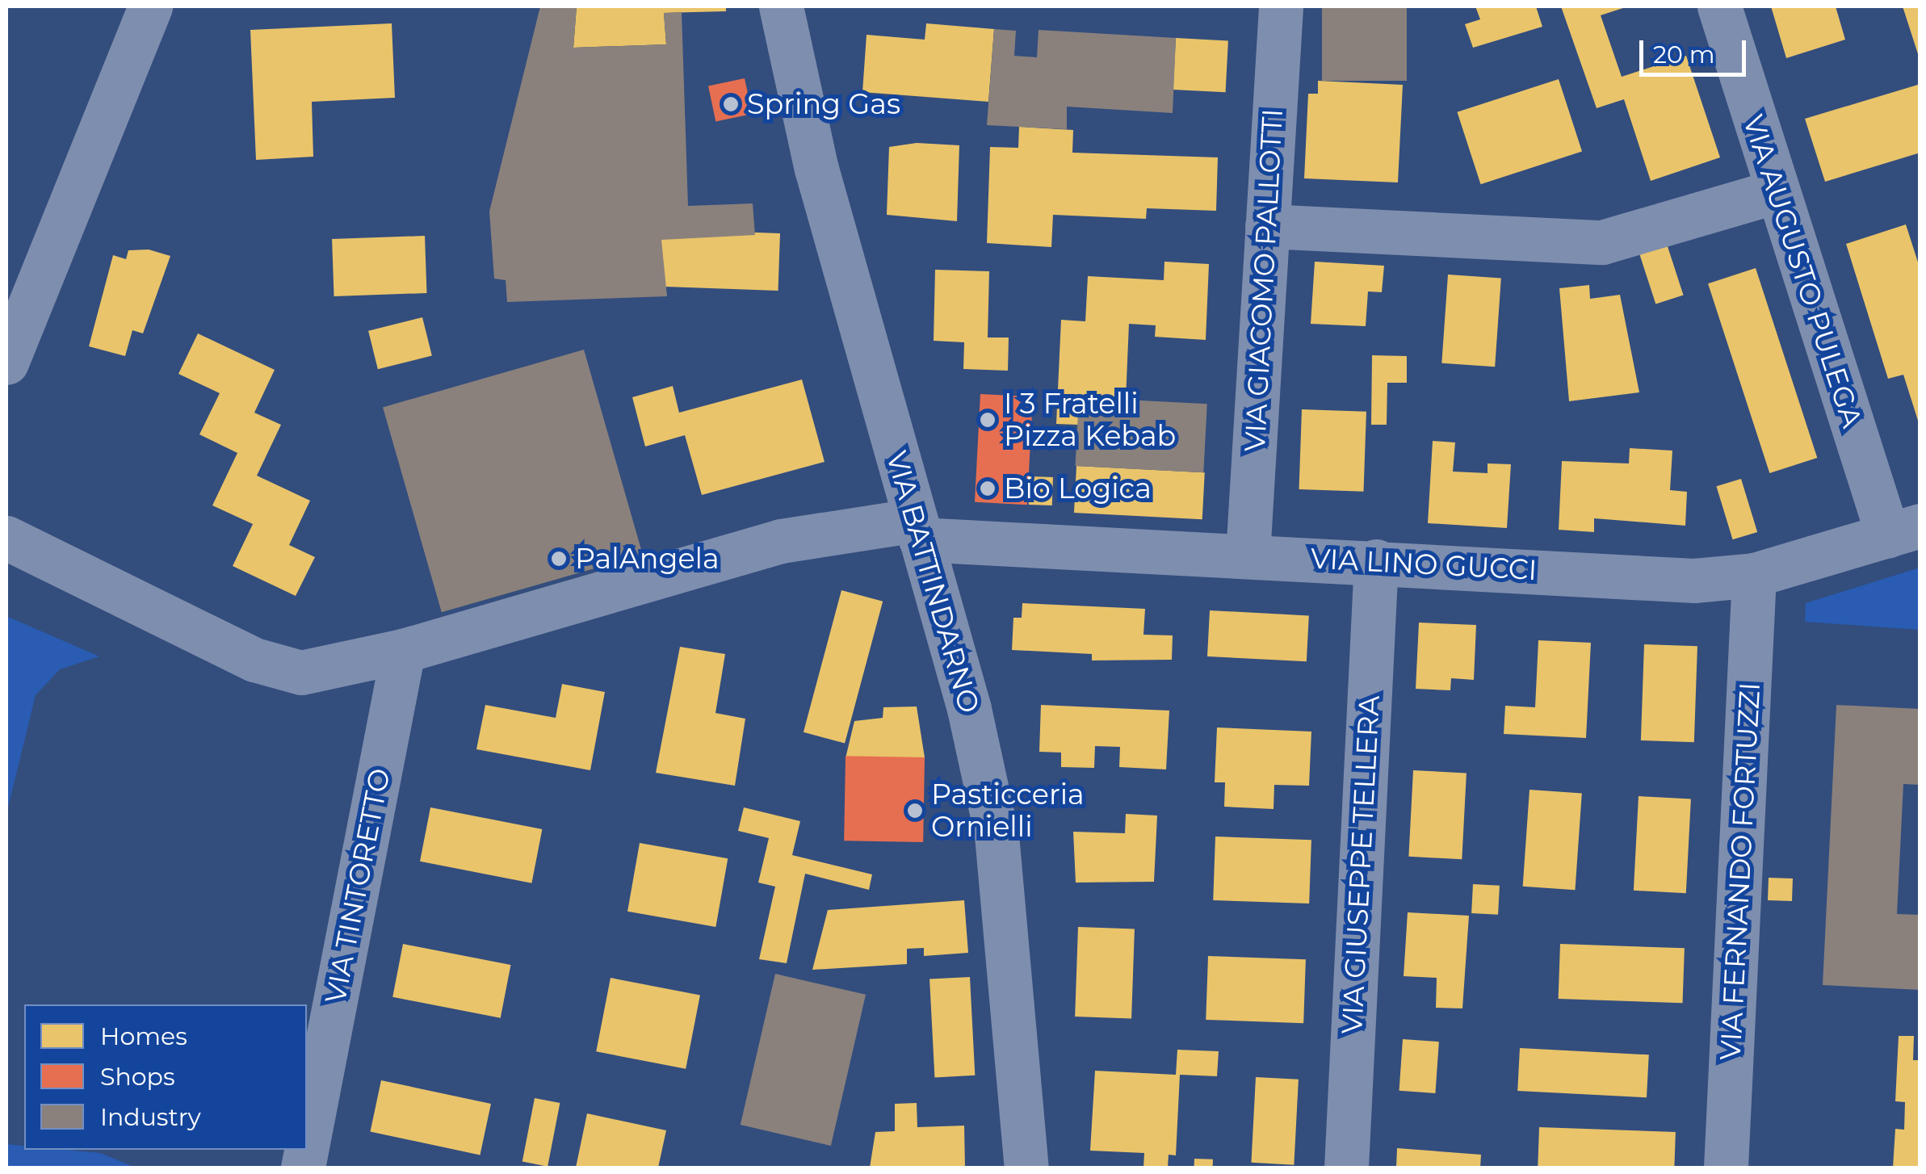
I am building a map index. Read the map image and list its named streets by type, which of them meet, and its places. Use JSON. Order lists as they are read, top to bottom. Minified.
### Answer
{"streets":{"street":["VIA AUGUSTO PULEGA","VIA GIACOMO PALLOTTI","VIA LINO GUCCI","VIA BATTINDARNO","VIA GIUSEPPE TELLERA","VIA FERNANDO FORTUZZI","VIA TINTORETTO"]},"crossings":[["VIA AUGUSTO PULEGA","VIA LINO GUCCI"],["VIA GIACOMO PALLOTTI","VIA LINO GUCCI"],["VIA LINO GUCCI","VIA BATTINDARNO"],["VIA LINO GUCCI","VIA GIUSEPPE TELLERA"],["VIA LINO GUCCI","VIA FERNANDO FORTUZZI"],["VIA LINO GUCCI","VIA TINTORETTO"]],"places":["Spring Gas","I 3 Fratelli Pizza Kebab","Bio Logica","PalAngela","Pasticceria Ornielli"],"legend":["Homes","Shops","Industry"],"scale_bar":"20 m"}
